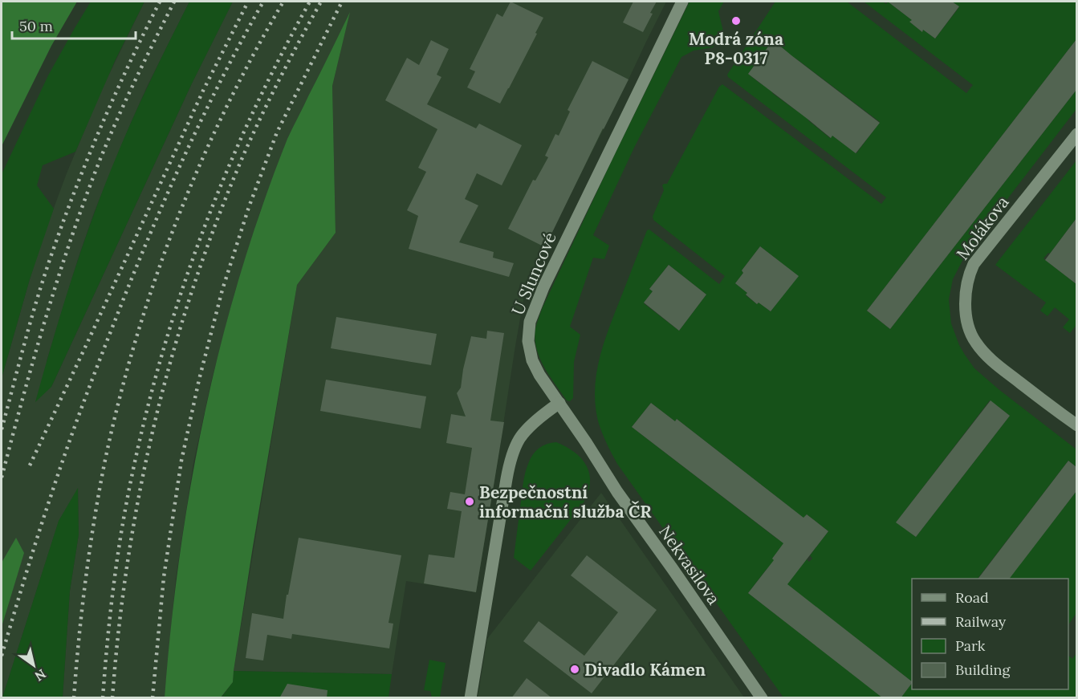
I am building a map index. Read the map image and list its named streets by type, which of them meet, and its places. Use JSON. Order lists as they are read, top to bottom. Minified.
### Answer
{"streets":{"street":["Molákova","U Sluncové","Nekvasilova"]},"crossings":[["U Sluncové","Nekvasilova"]],"places":["Modrá zóna P8-0317","Bezpečnostní informační služba ČR","Divadlo Kámen"],"legend":["Road","Railway","Park","Building"],"scale_bar":"50 m","north":"bottom right"}
